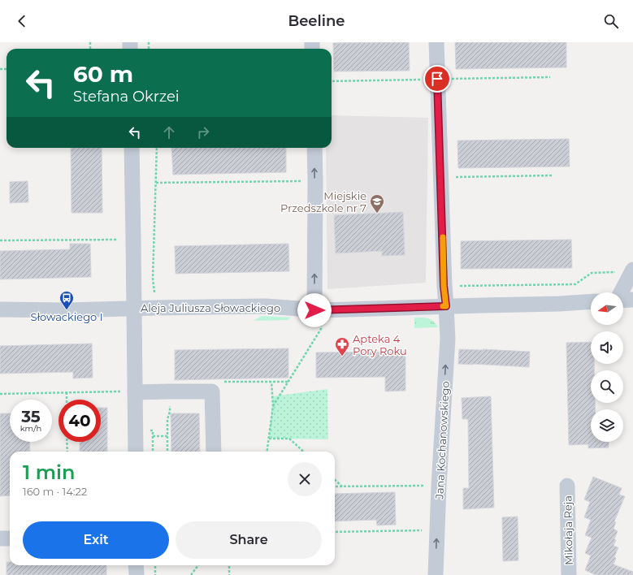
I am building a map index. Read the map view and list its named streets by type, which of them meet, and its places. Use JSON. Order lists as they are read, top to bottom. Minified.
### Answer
{"streets":{"street":["Aleja Juliusza Słowackiego","Jana Kochanowskiego","Mikołaja Reja"]},"crossings":[["Aleja Juliusza Słowackiego","Jana Kochanowskiego"]],"one_way":["Jana Kochanowskiego"],"places":{"school or university":["Miejskie Przedszkole nr 7"],"bus stop":["Słowackiego I"],"pharmacy":["Apteka 4 Pory Roku"]},"north":"left","page":{"header":"Beeline","turn":["60 m","Stefana Okrzei"],"speed":"35 km/h","limit":"40","heading":["1 min","160 m · 14:22"],"buttons":["Exit","Share"]}}
